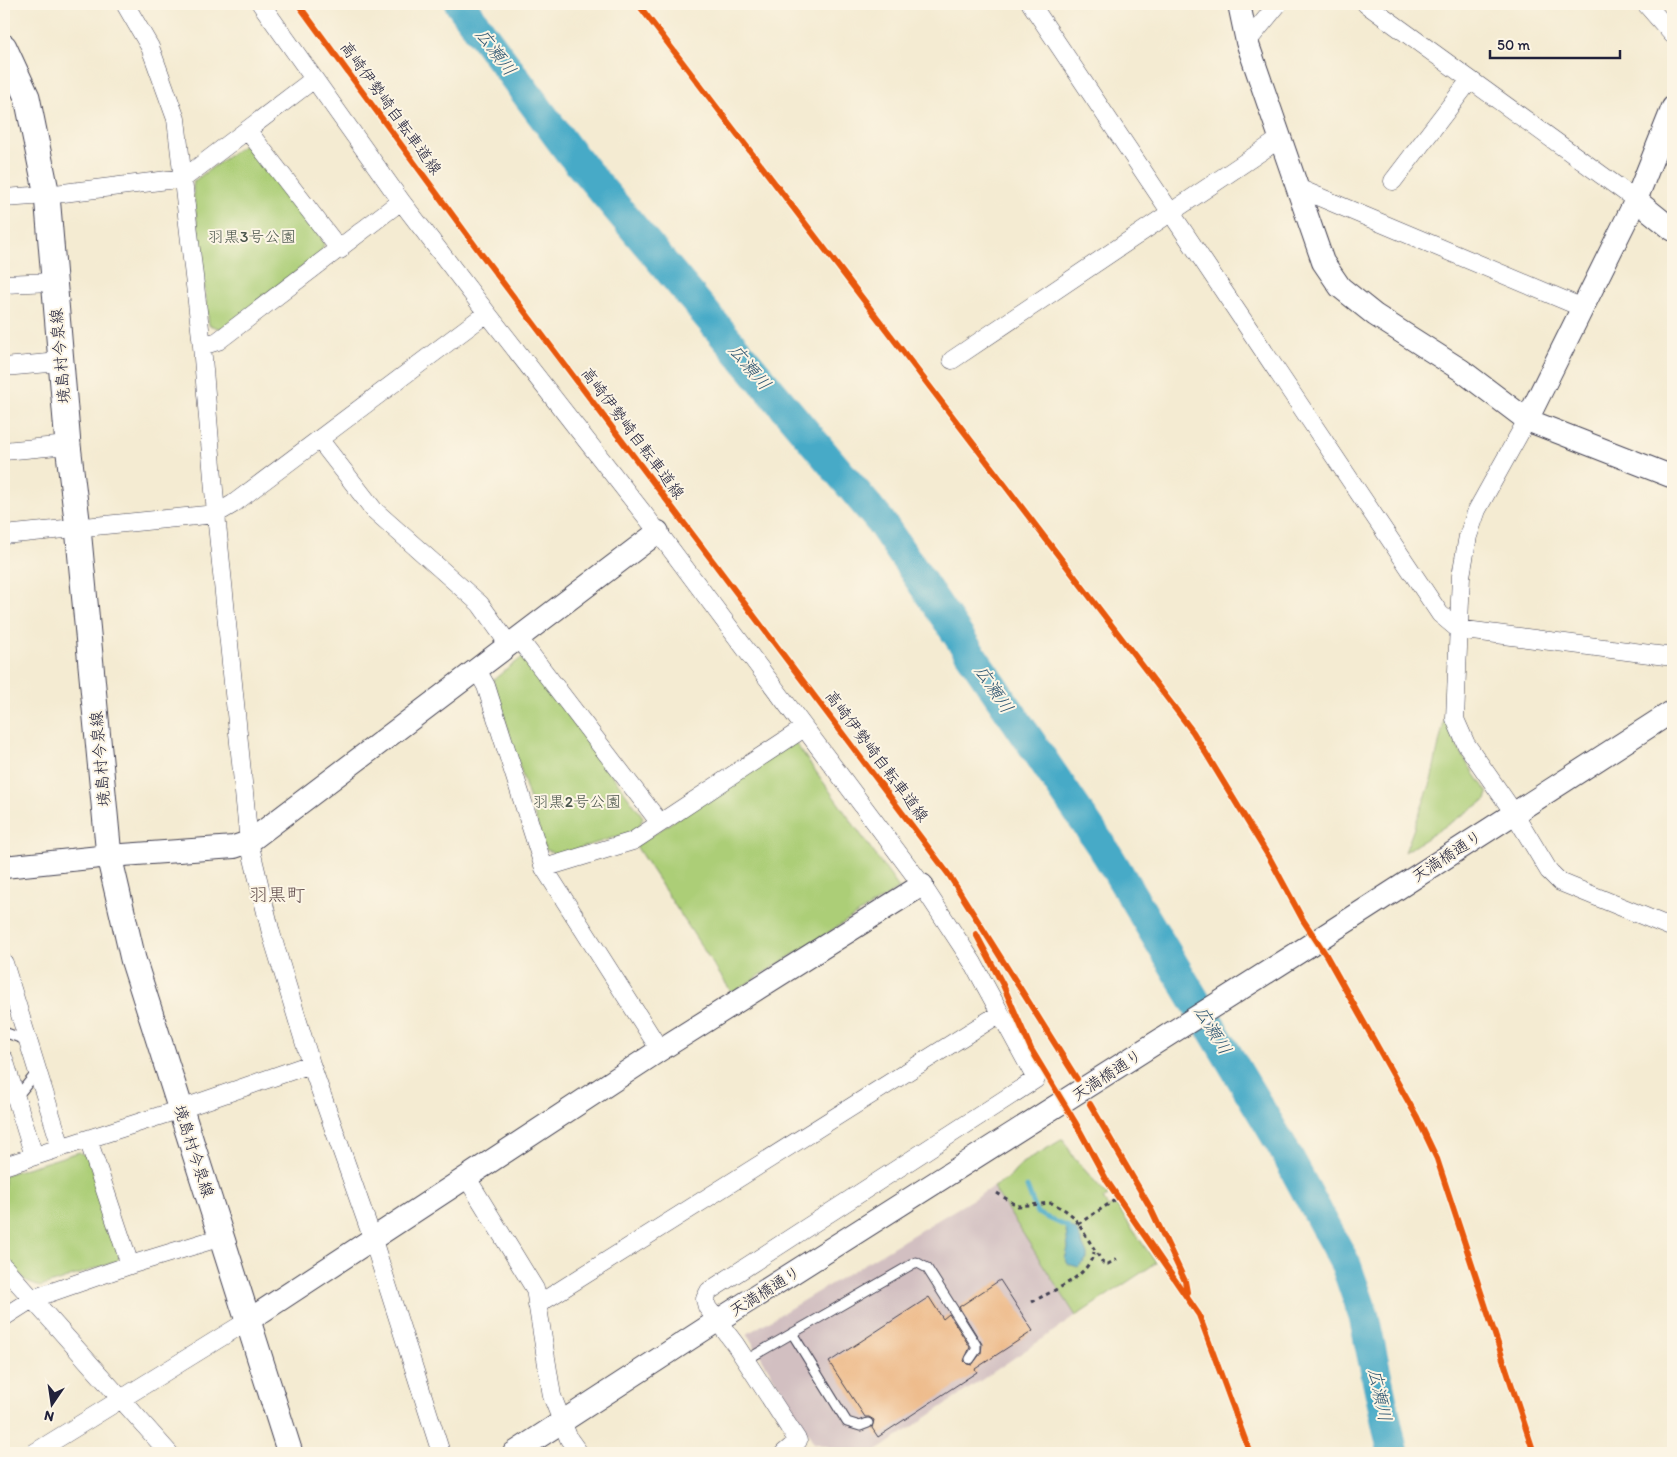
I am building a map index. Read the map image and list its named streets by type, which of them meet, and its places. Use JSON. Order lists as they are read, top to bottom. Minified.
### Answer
{"streets":{"main road":["境島村今泉線"],"street":["天満橋通り"],"cycle path":["高崎伊勢崎自転車道線"]},"districts":["羽黒町"],"water":["広瀬川"],"parks":["羽黒3号公園","羽黒2号公園"],"scale_bar":"50 m","north":"bottom"}
